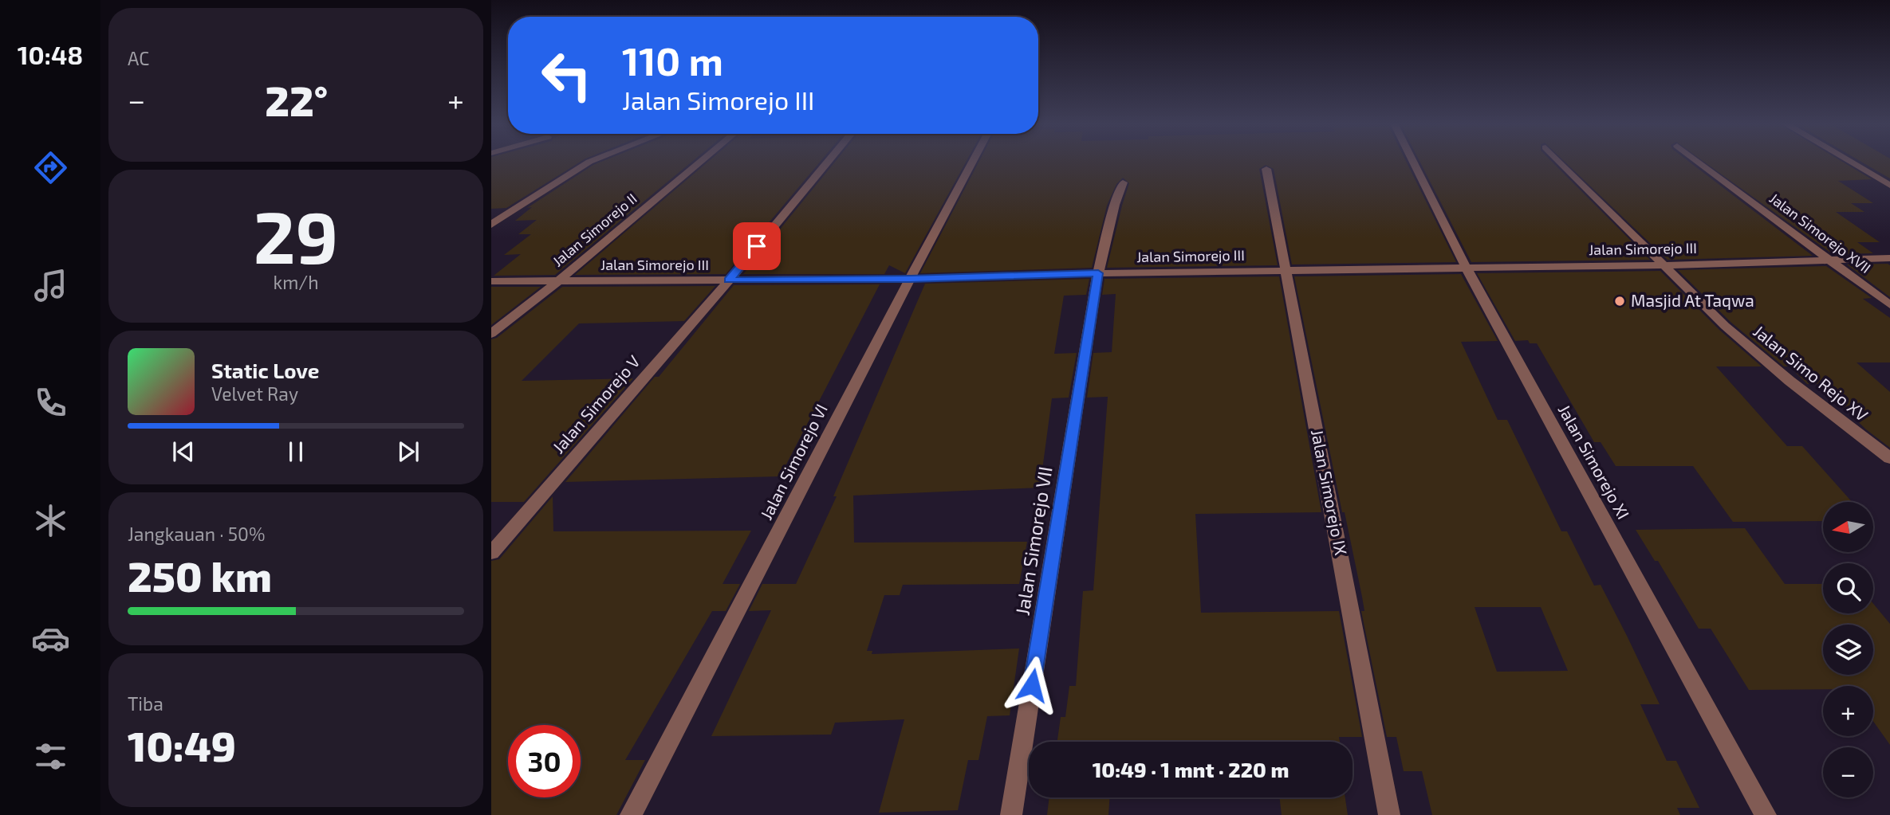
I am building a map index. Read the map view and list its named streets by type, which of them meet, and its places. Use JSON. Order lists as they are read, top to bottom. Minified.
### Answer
{"streets":{"street":["Jalan Simorejo II","Jalan Simorejo XVII","Jalan Simorejo III","Jalan Simo Rejo XV","Jalan Simorejo V","Jalan Simorejo VI","Jalan Simorejo XI","Jalan Simorejo IX","Jalan Simorejo VII"]},"crossings":[["Jalan Simorejo II","Jalan Simorejo III"],["Jalan Simorejo XVII","Jalan Simorejo III"],["Jalan Simorejo III","Jalan Simo Rejo XV"],["Jalan Simorejo III","Jalan Simorejo V"],["Jalan Simorejo III","Jalan Simorejo VI"],["Jalan Simorejo III","Jalan Simorejo XI"],["Jalan Simorejo III","Jalan Simorejo IX"],["Jalan Simorejo III","Jalan Simorejo VII"]],"places":["Masjid At Taqwa"],"north":"left","page":{"tabs":"10:48","tile":["AC",["29","km/h"],["Jangkauan · 50%","250 km"],["Tiba","10:49"]],"turn":["110 m","Jalan Simorejo III"],"heat":["−","22°","+"],"song":["Static Love","Velvet Ray"],"map_buttons":["+","−"],"limit":"30","trip":"10:49 · 1 mnt · 220 m"}}
